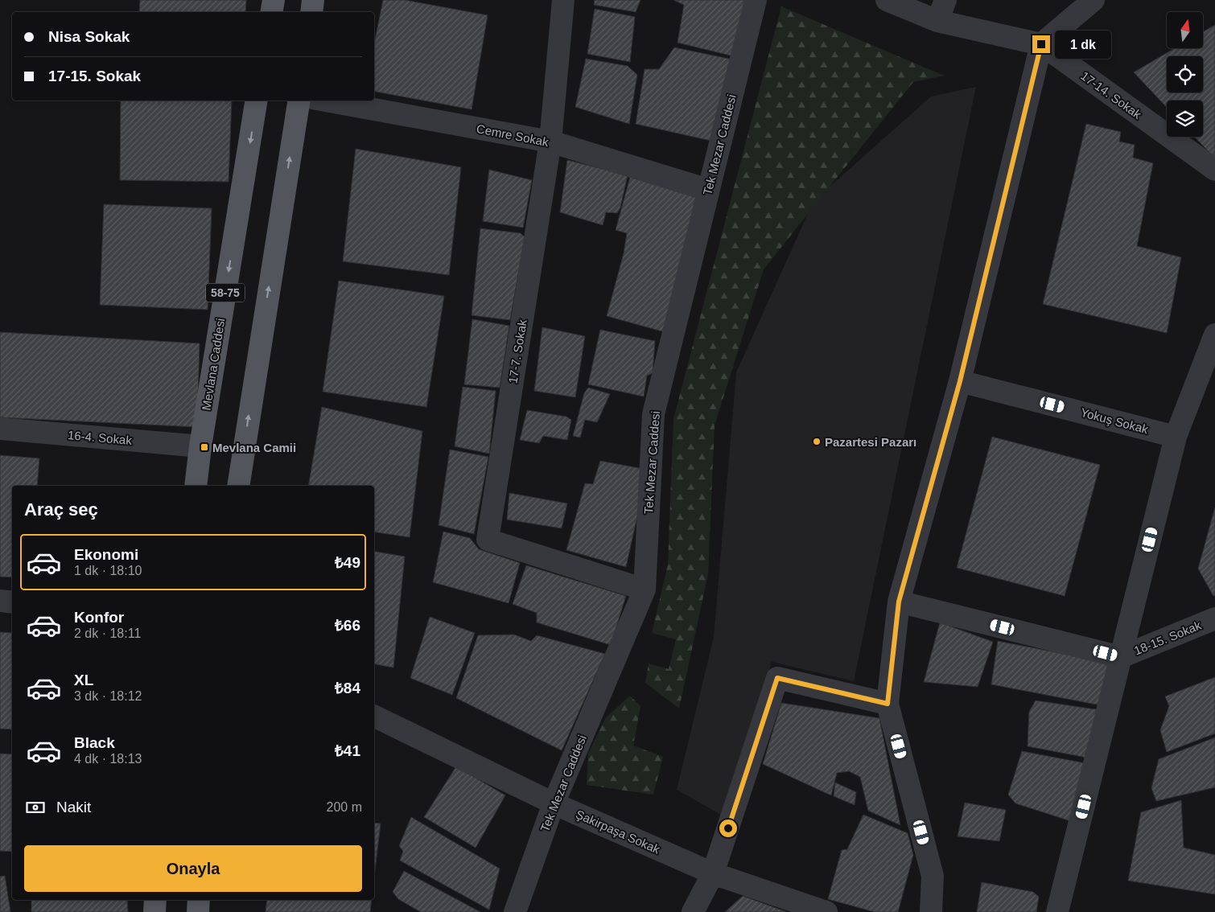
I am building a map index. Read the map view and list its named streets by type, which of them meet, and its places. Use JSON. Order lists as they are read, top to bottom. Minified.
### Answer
{"streets":{"main road":["58-75","Mevlana Caddesi"],"street":["17-14. Sokak","Cemre Sokak","Tek Mezar Caddesi","17-7. Sokak","Yokuş Sokak","16-4. Sokak","18-15. Sokak","Şakirpaşa Sokak"]},"crossings":[["Cemre Sokak","Tek Mezar Caddesi"],["Cemre Sokak","17-7. Sokak"],["Tek Mezar Caddesi","17-7. Sokak"],["Tek Mezar Caddesi","Şakirpaşa Sokak"],["Mevlana Caddesi","16-4. Sokak"]],"places":{"other":["Pazartesi Pazarı"],"transit":["Mevlana Camii"]},"north":"top","page":{"banner":["Nisa Sokak","17-15. Sokak"],"bubble":"1 dk","heading":"Araç seç","list":[{"name":"Ekonomi","note":"1 dk · 18:10","value":"₺49"},{"name":"Konfor","note":"2 dk · 18:11","value":"₺66"},{"name":"XL","note":"3 dk · 18:12","value":"₺84"},{"name":"Black","note":"4 dk · 18:13","value":"₺41"}],"pay":["Nakit","200 m"],"buttons":"Onayla"}}
